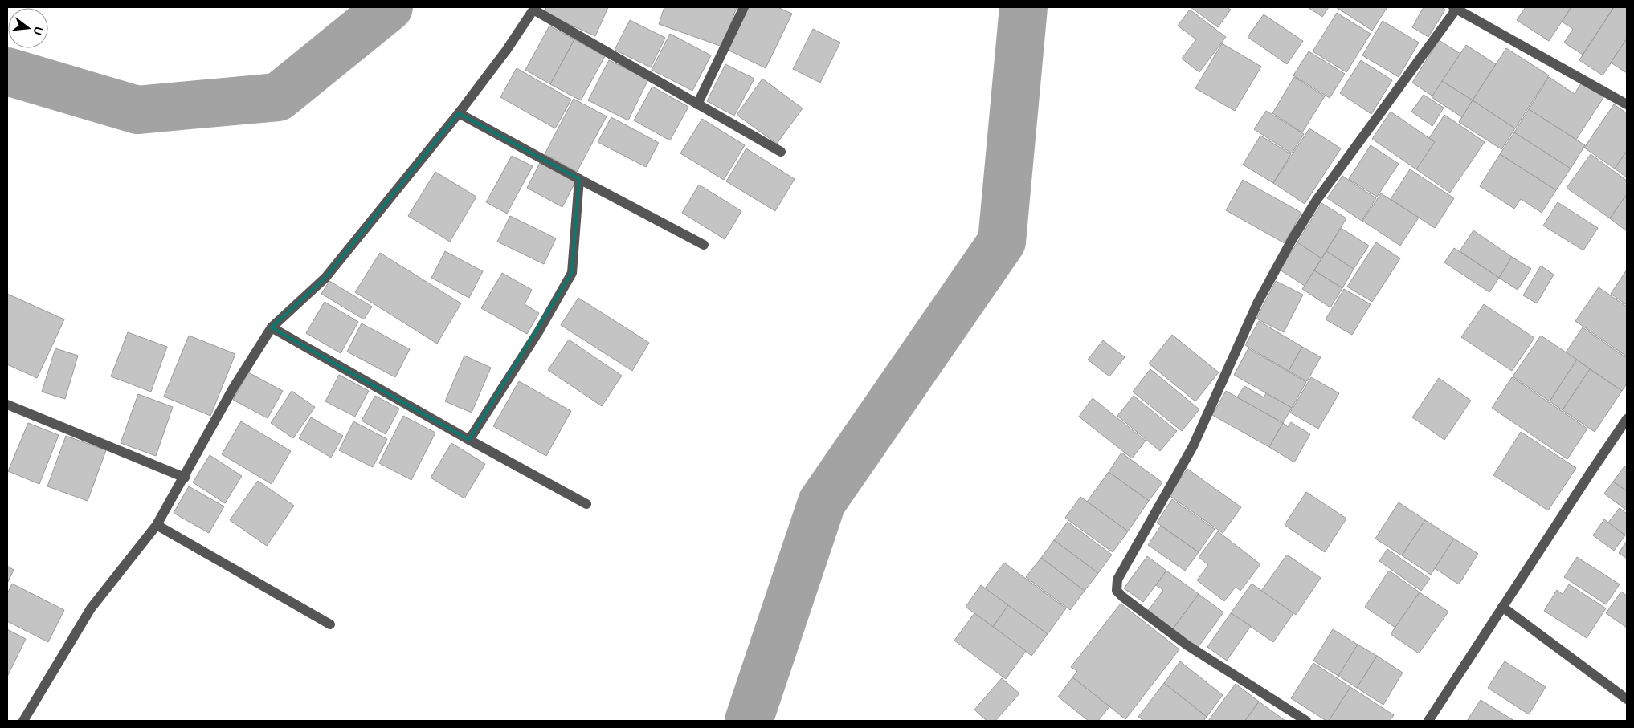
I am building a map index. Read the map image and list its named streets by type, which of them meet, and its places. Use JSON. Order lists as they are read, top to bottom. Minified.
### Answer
{"north":"right"}
